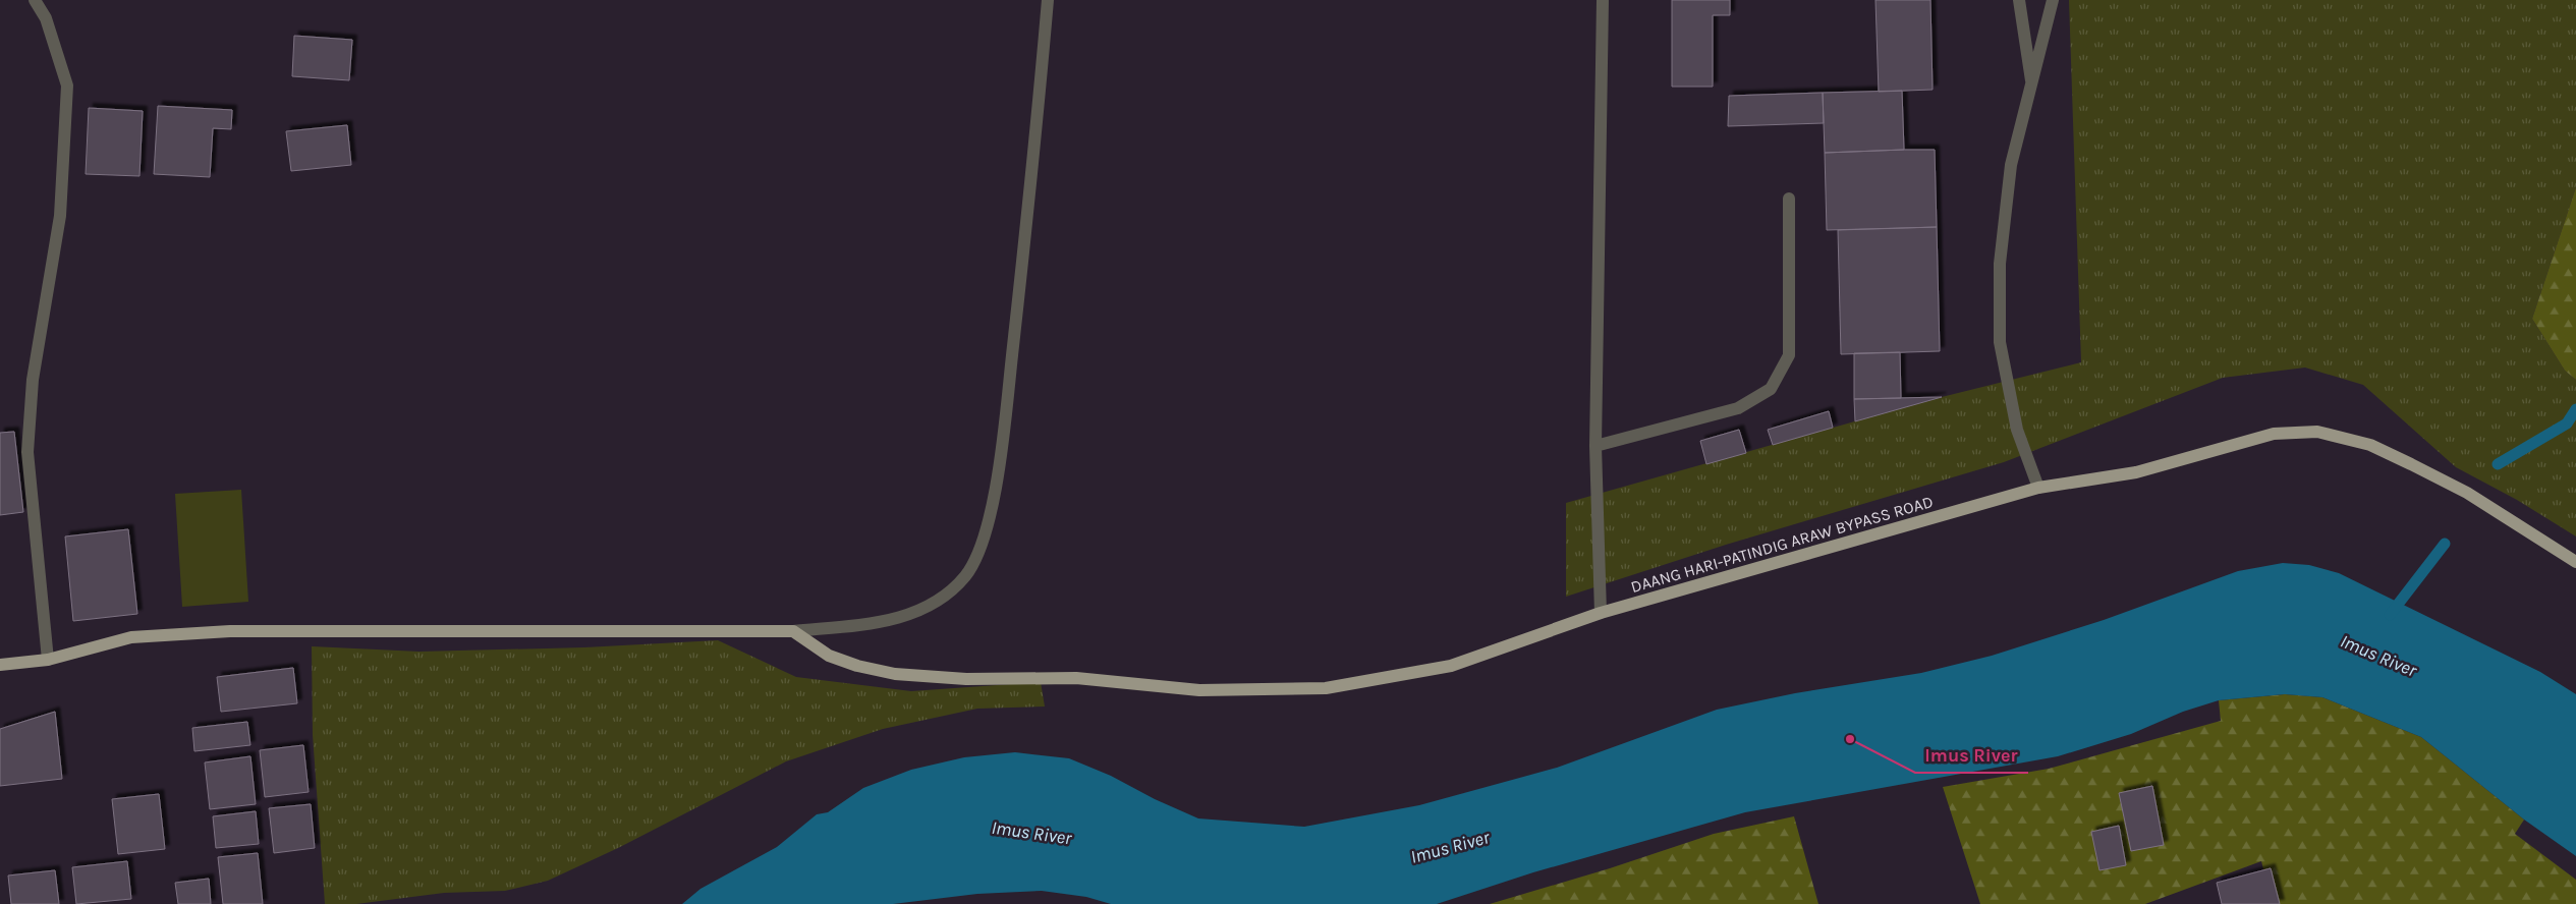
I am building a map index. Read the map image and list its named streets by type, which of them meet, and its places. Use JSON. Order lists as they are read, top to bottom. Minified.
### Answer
{"streets":{"main road":["DAANG HARI-PATINDIG ARAW BYPASS ROAD"]},"water":["Imus River"],"places":["Imus River"]}
